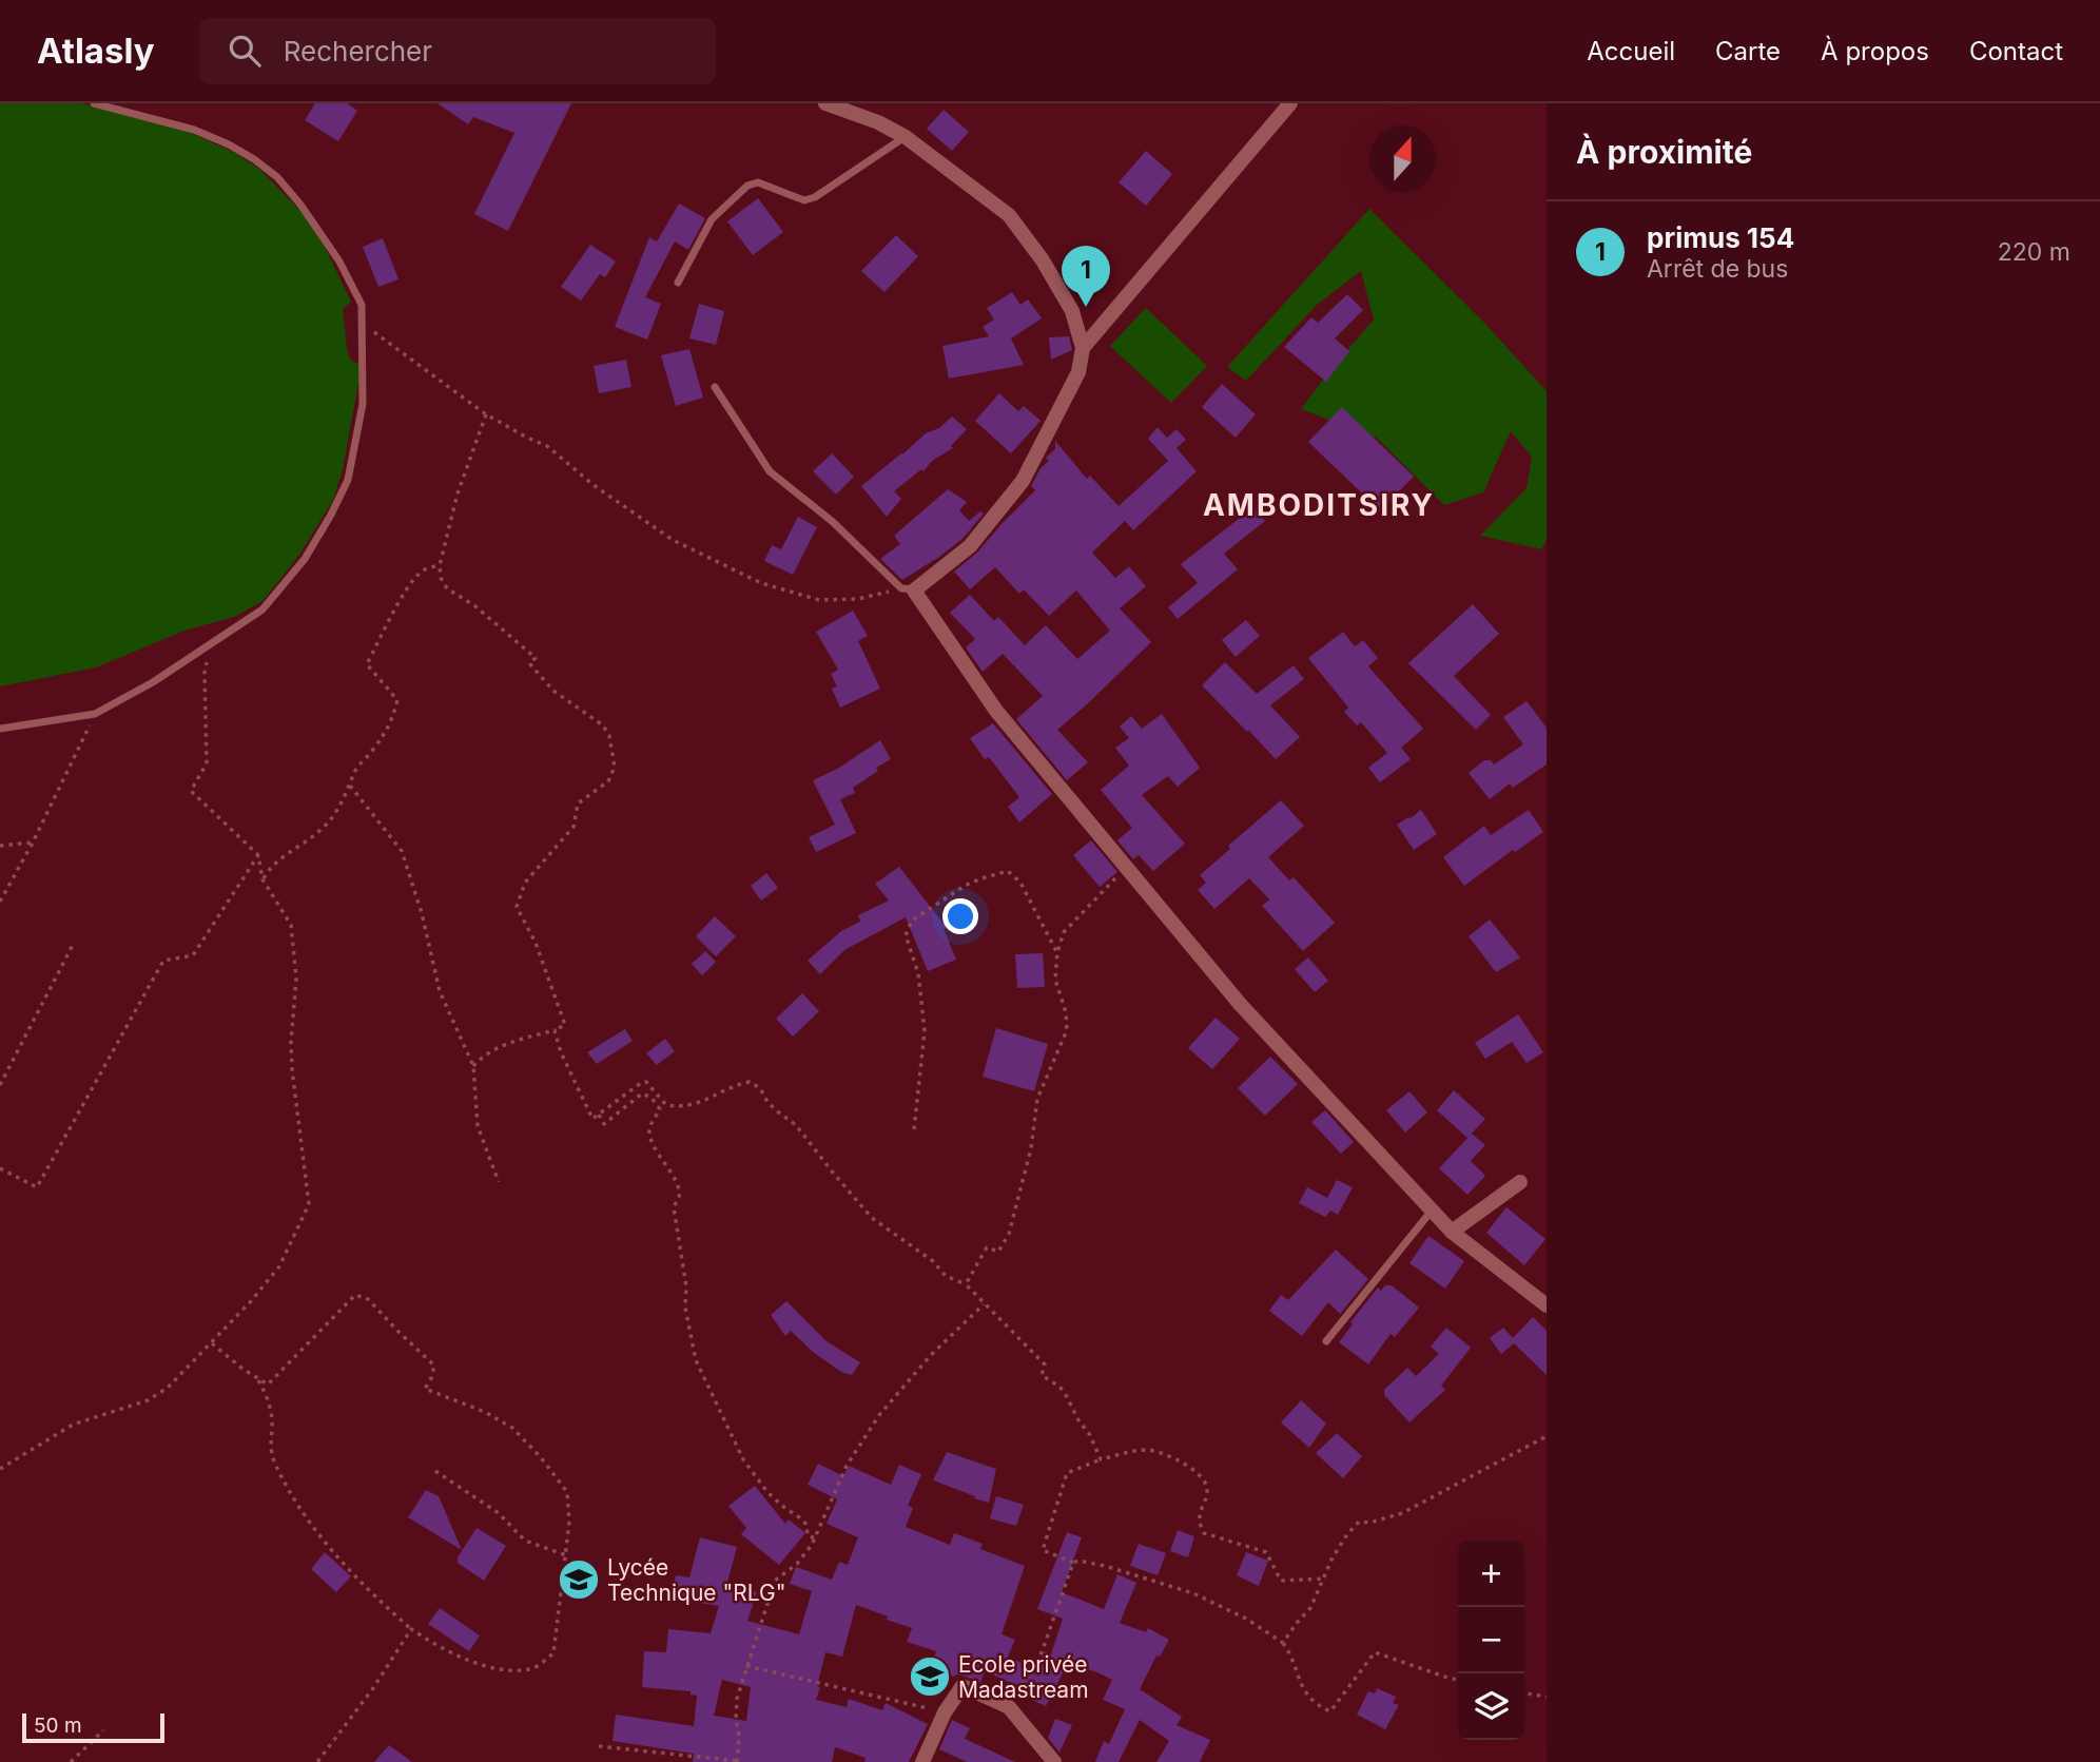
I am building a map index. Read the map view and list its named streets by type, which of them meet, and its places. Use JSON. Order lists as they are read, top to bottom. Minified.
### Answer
{"districts":["AMBODITSIRY"],"places":{"school or university":["Lycée Technique \"RLG\"","Ecole privée Madastream"]},"scale_bar":"50 m","north":"top","page":{"header":"Atlasly","search":"Rechercher","nav":["Accueil","Carte","À propos","Contact"],"heading":"À proximité","list":[{"mark":"1","name":"primus 154","note":"Arrêt de bus","value":"220 m"}],"pins":"1","map_buttons":["+","−"],"scale":"50 m"}}
